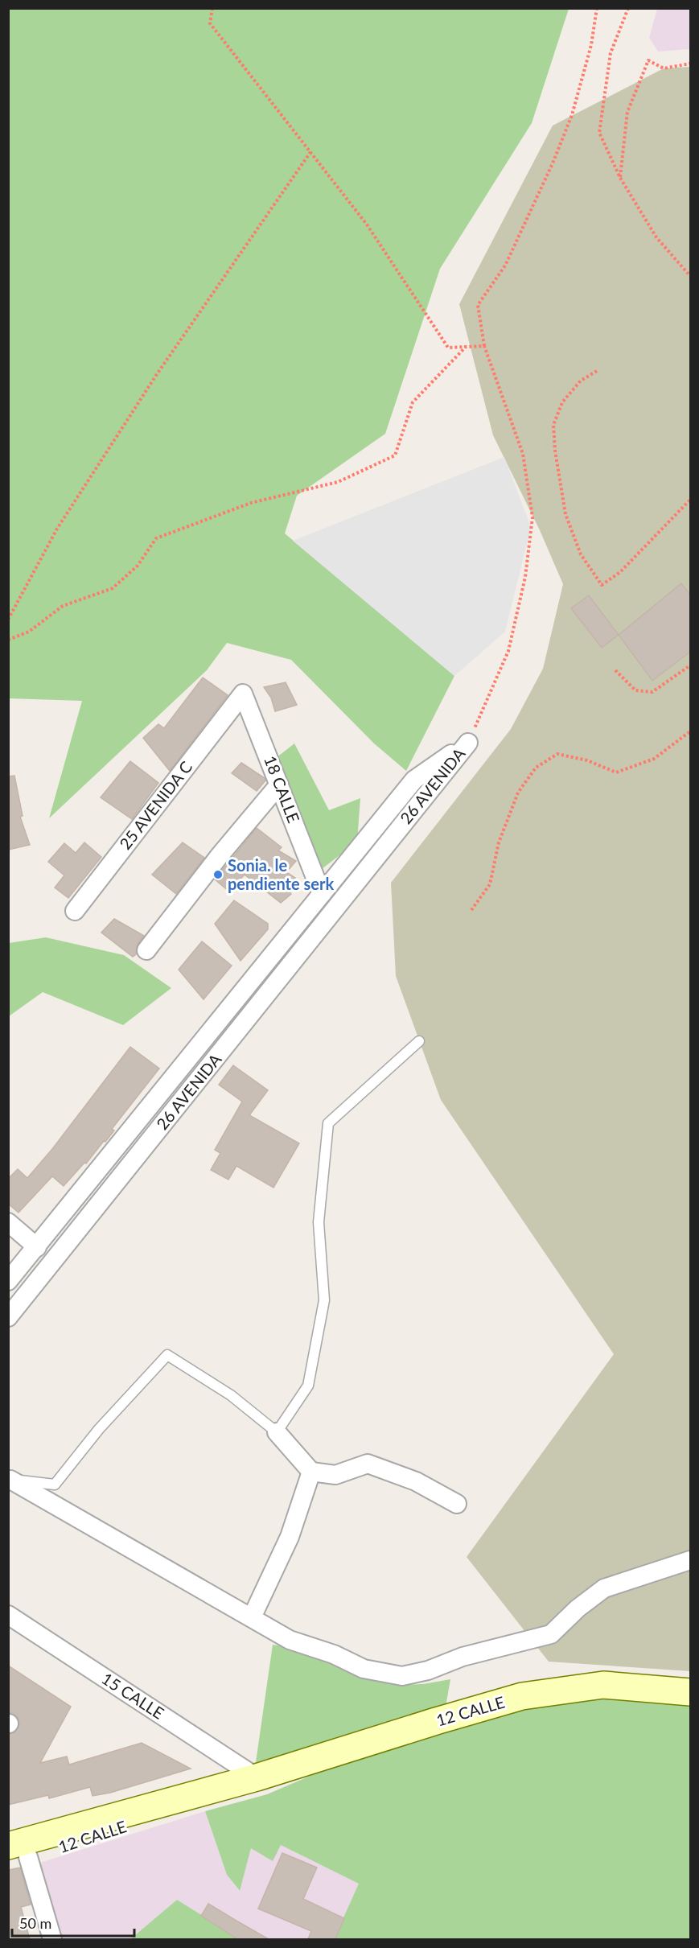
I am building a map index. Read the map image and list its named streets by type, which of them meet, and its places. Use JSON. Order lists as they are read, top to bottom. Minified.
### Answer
{"streets":{"street":["26 AVENIDA","18 CALLE","25 AVENIDA C","15 CALLE","12 CALLE"]},"crossings":[["26 AVENIDA","18 CALLE"],["18 CALLE","25 AVENIDA C"],["15 CALLE","12 CALLE"]],"places":["Sonia. le pendiente serk"],"scale_bar":"50 m"}
